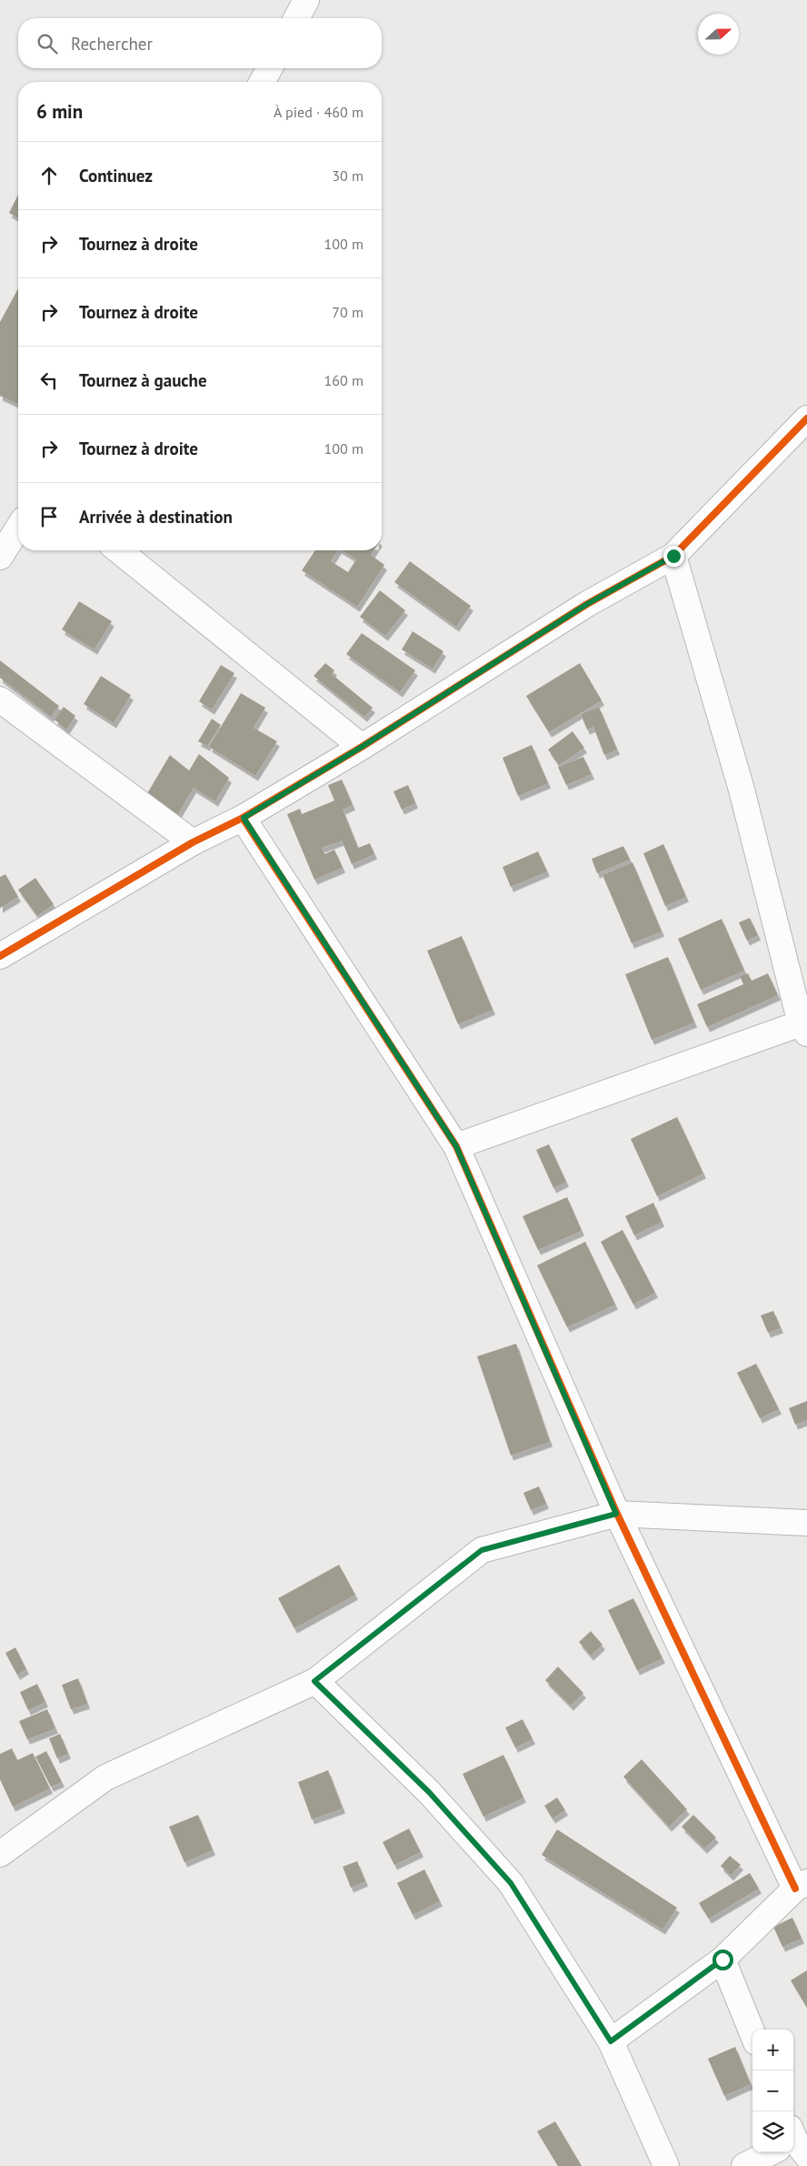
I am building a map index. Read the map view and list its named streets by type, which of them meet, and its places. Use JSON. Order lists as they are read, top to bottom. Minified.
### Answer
{"north":"right","page":{"search":"Rechercher","heading":["6 min","À pied · 460 m"],"list":[["Continuez","30 m"],["Tournez à droite","100 m"],["Tournez à droite","70 m"],["Tournez à gauche","160 m"],["Tournez à droite","100 m"],"Arrivée à destination"],"map_buttons":["+","−"]}}
